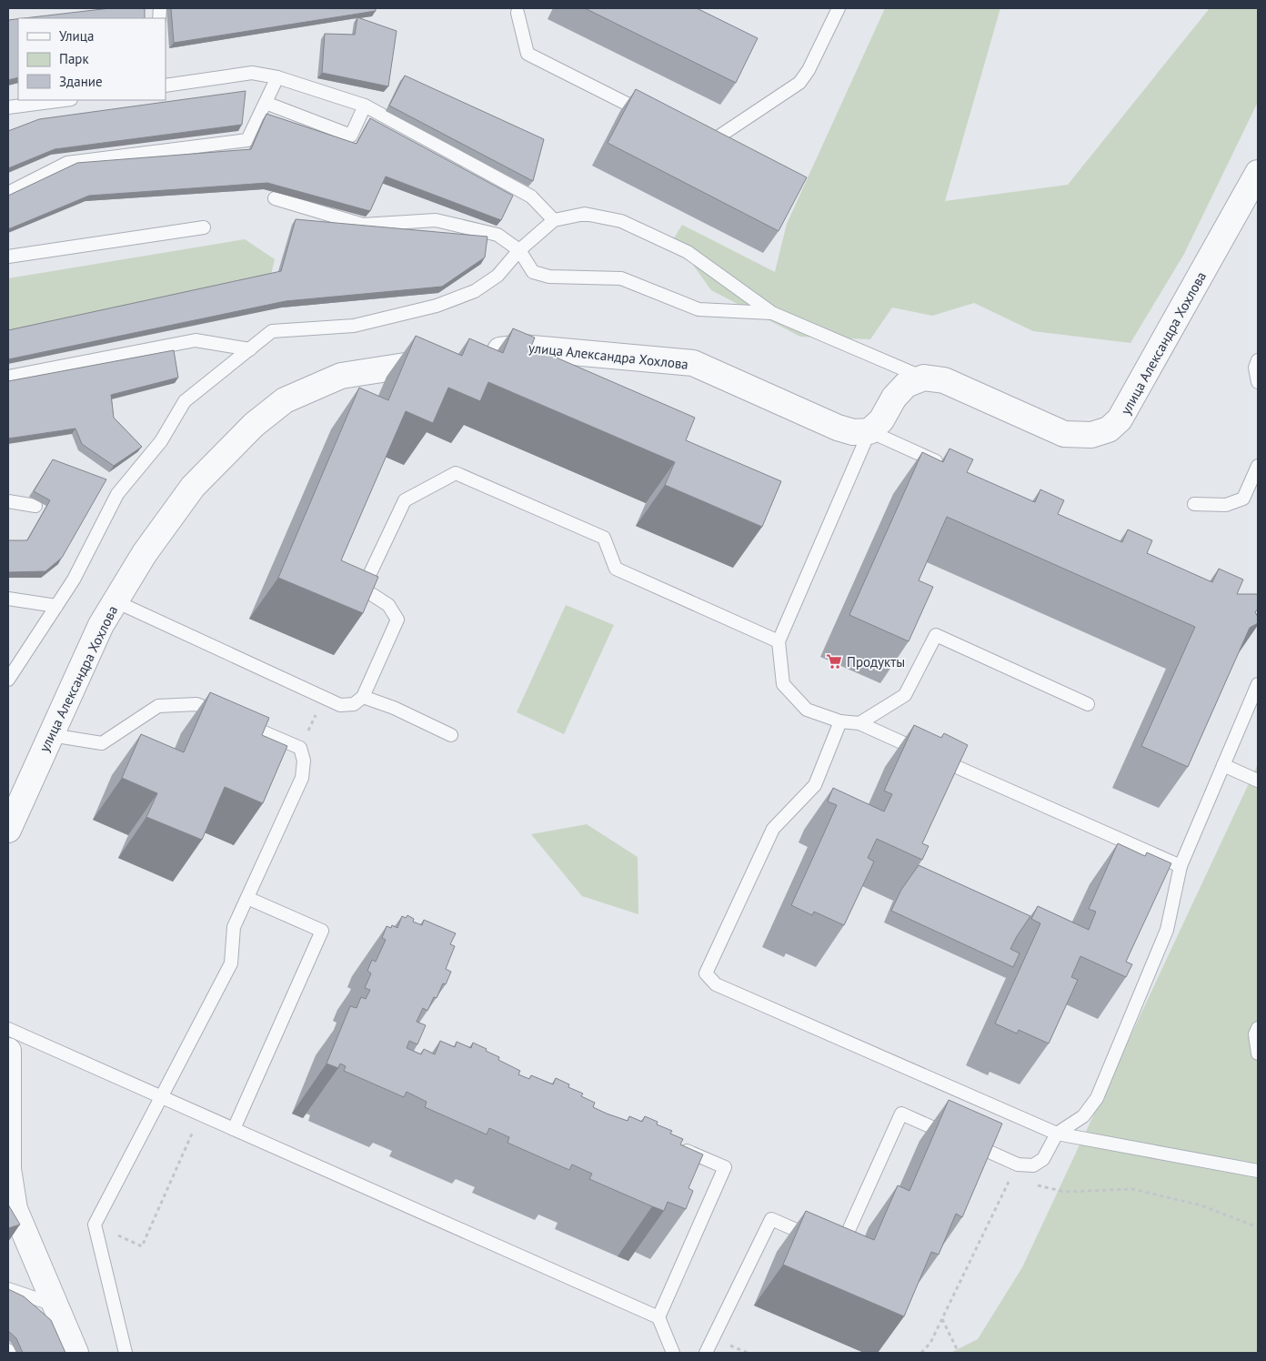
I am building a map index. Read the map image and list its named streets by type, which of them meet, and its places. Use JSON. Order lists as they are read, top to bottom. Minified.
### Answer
{"streets":{"street":["улица Александра Хохлова"]},"places":{"supermarket":["Продукты"]},"legend":["Улица","Парк","Здание"]}
